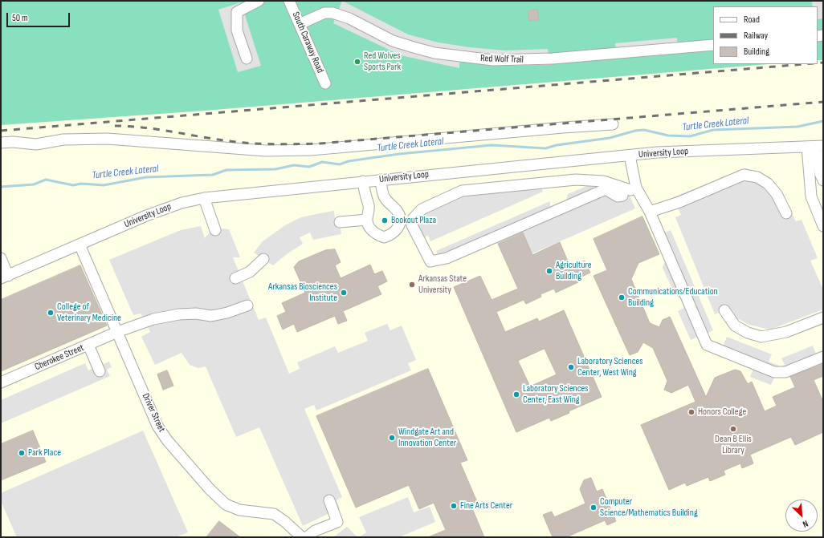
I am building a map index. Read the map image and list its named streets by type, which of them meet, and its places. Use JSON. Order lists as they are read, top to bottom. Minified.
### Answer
{"streets":{"street":["South Caraway Road","Red Wolf Trail","University Loop","Cherokee Street","Driver Street"]},"crossings":[["South Caraway Road","Red Wolf Trail"],["University Loop","Driver Street"],["Cherokee Street","Driver Street"]],"water":["Turtle Creek Lateral"],"places":["Red Wolves Sports Park","Bookout Plaza","Agriculture Building","Arkansas State University","Arkansas Biosciences Institute","Communications/Education Building","College of Veterinary Medicine","Laboratory Sciences Center, West Wing","Laboratory Sciences Center, East Wing","Honors College","Dean B Ellis Library","Windgate Art and Innovation Center","Park Place","Fine Arts Center","Computer Science/Mathematics Building"],"legend":["Road","Railway","Building"],"scale_bar":"50 m","north":"bottom right"}
